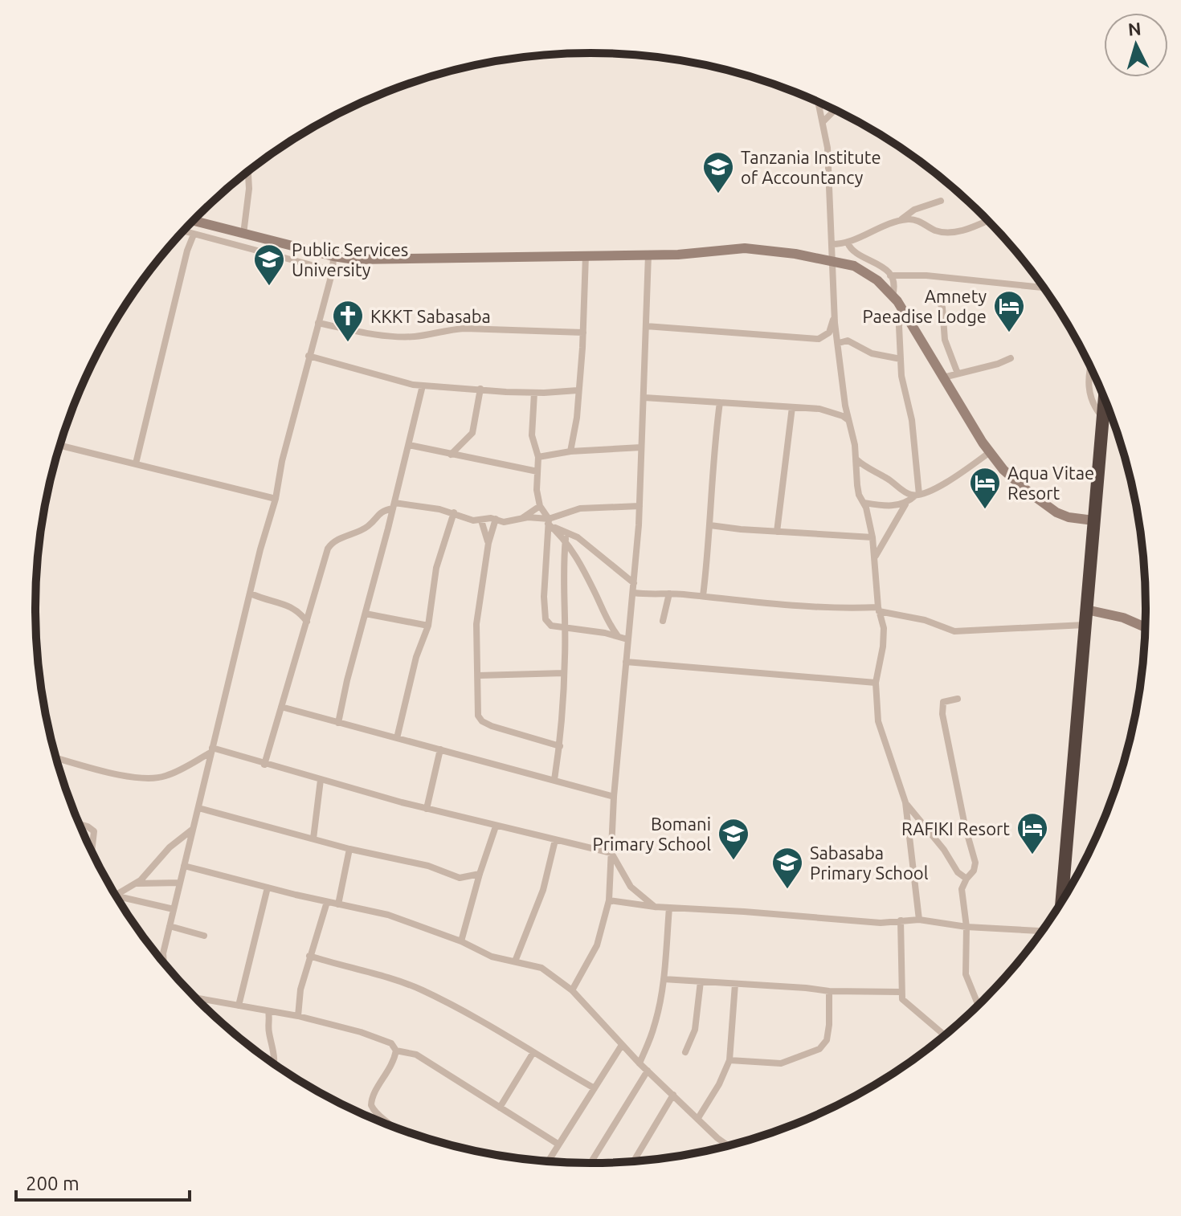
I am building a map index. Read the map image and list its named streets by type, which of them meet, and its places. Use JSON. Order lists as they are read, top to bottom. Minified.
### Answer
{"places":{"school or university":["Tanzania Institute of Accountancy","Public Services University","Bomani Primary School","Sabasaba Primary School"],"hotel":["Amnety Paeadise Lodge","Aqua Vitae Resort","RAFIKI Resort"],"church":["KKKT Sabasaba"]},"scale_bar":"200 m","north":"top"}
